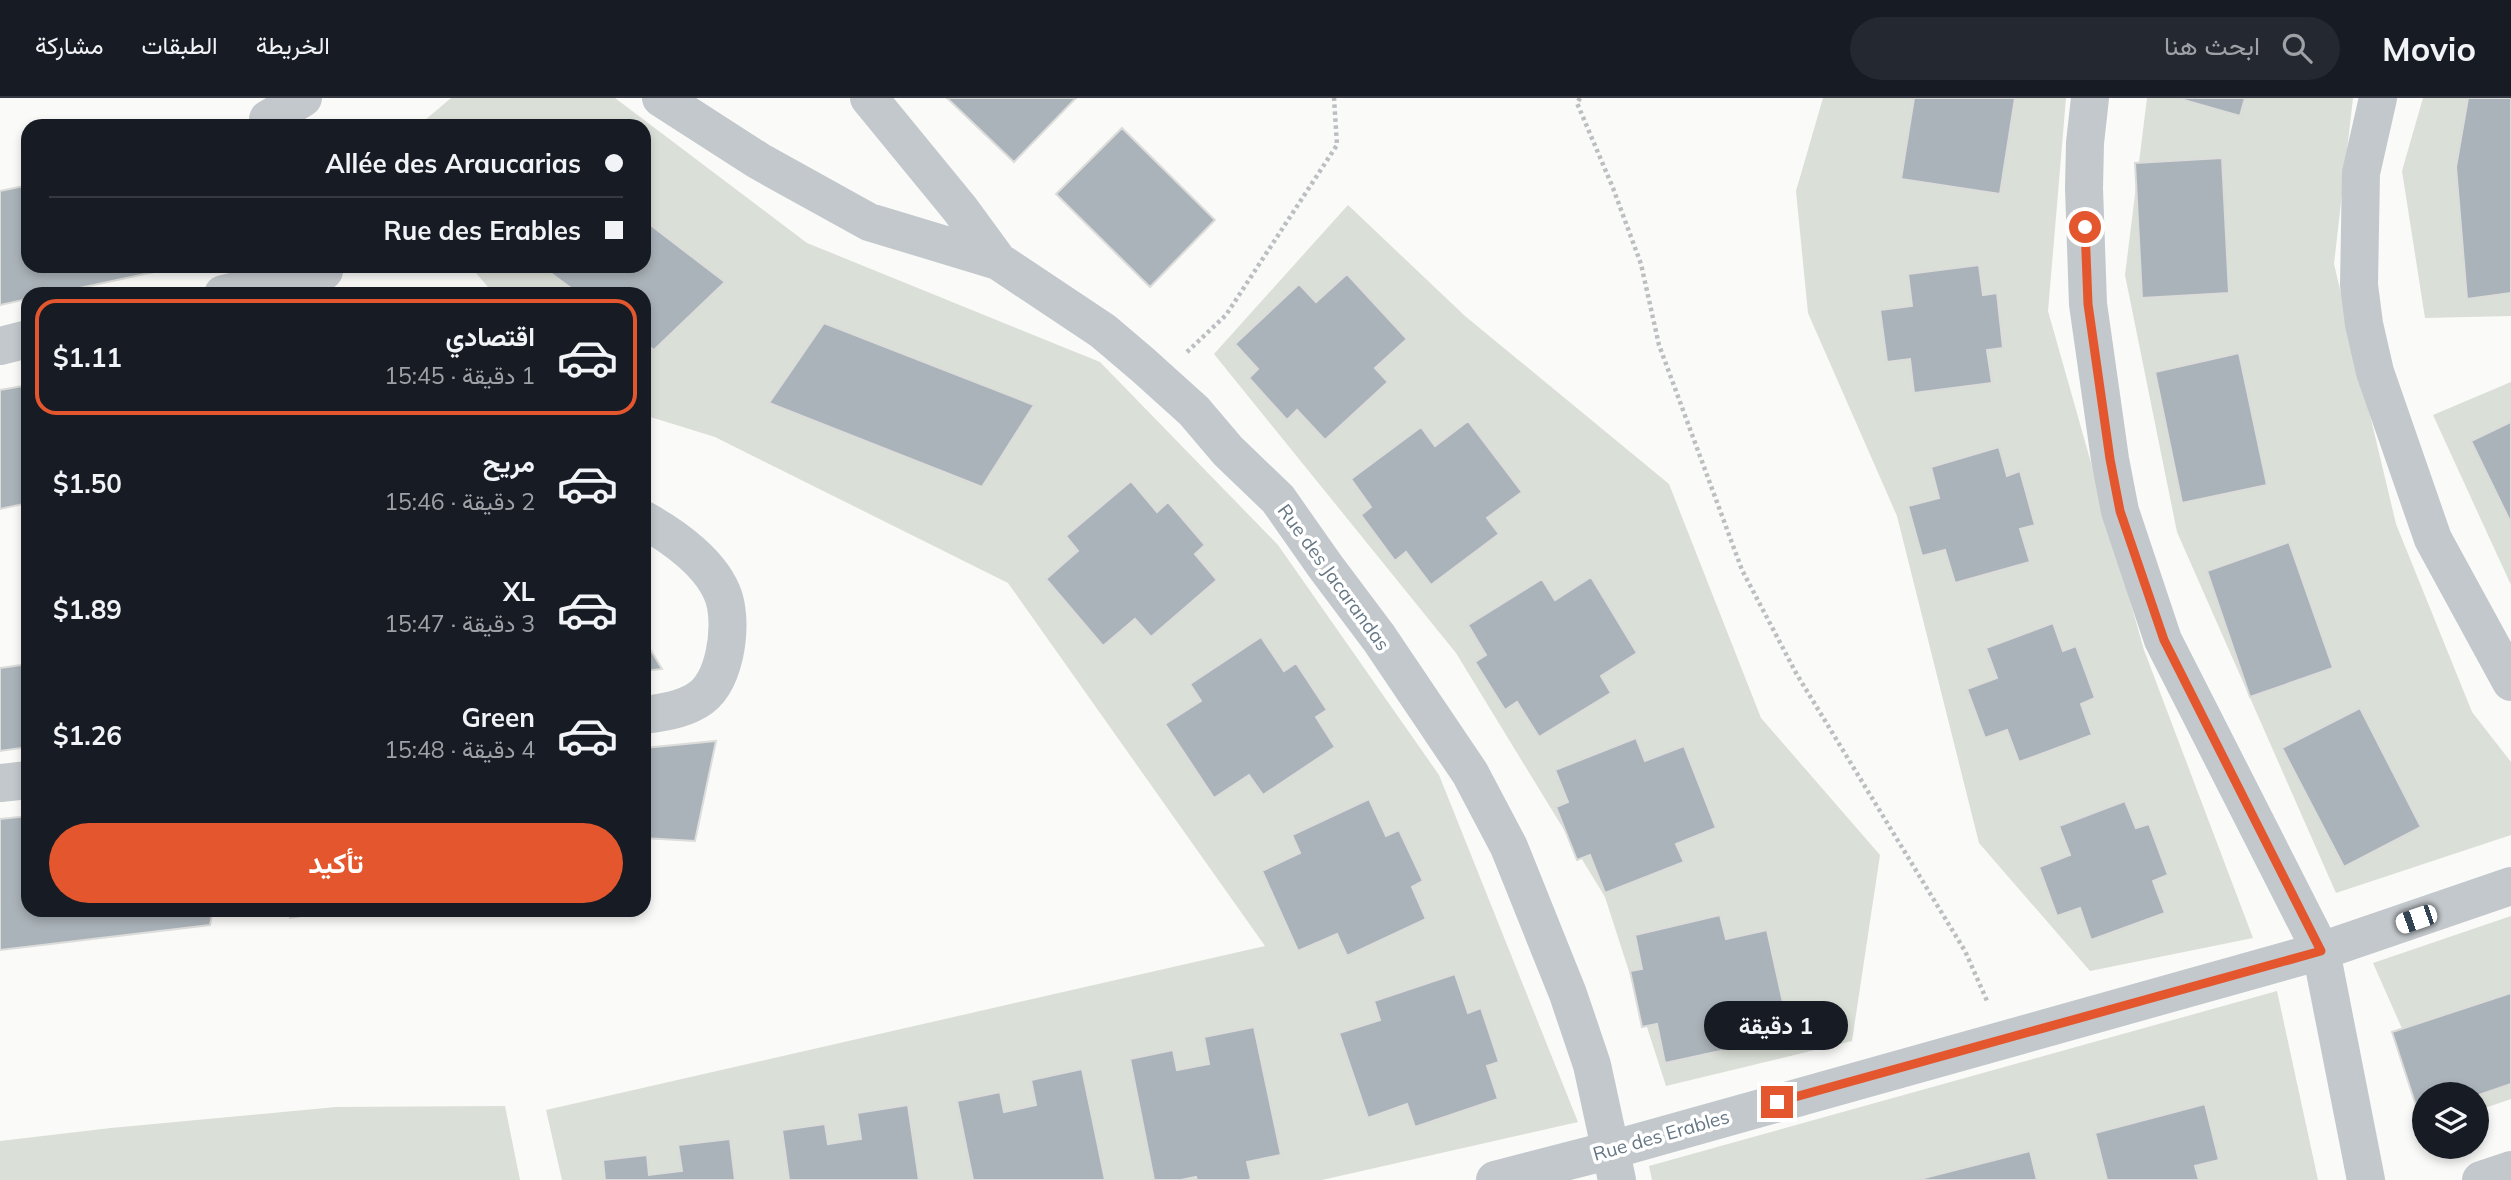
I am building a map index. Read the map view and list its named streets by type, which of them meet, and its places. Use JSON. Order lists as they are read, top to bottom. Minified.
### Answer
{"streets":{"street":["Rue des Jacarandas","Rue des Erables"]},"crossings":[["Rue des Jacarandas","Rue des Erables"]],"page":{"header":"Movio","search":"ابحث هنا","nav":["الخريطة","الطبقات","مشاركة"],"banner":["Allée des Araucarias","Rue des Erables"],"list":[{"name":"اقتصادي","note":"1 دقيقة · 15:45","value":"$1.11"},{"name":"مريح","note":"2 دقيقة · 15:46","value":"$1.50"},{"name":"XL","note":"3 دقيقة · 15:47","value":"$1.89"},{"name":"Green","note":"4 دقيقة · 15:48","value":"$1.26"}],"buttons":"تأكيد","bubble":"1 دقيقة"}}
